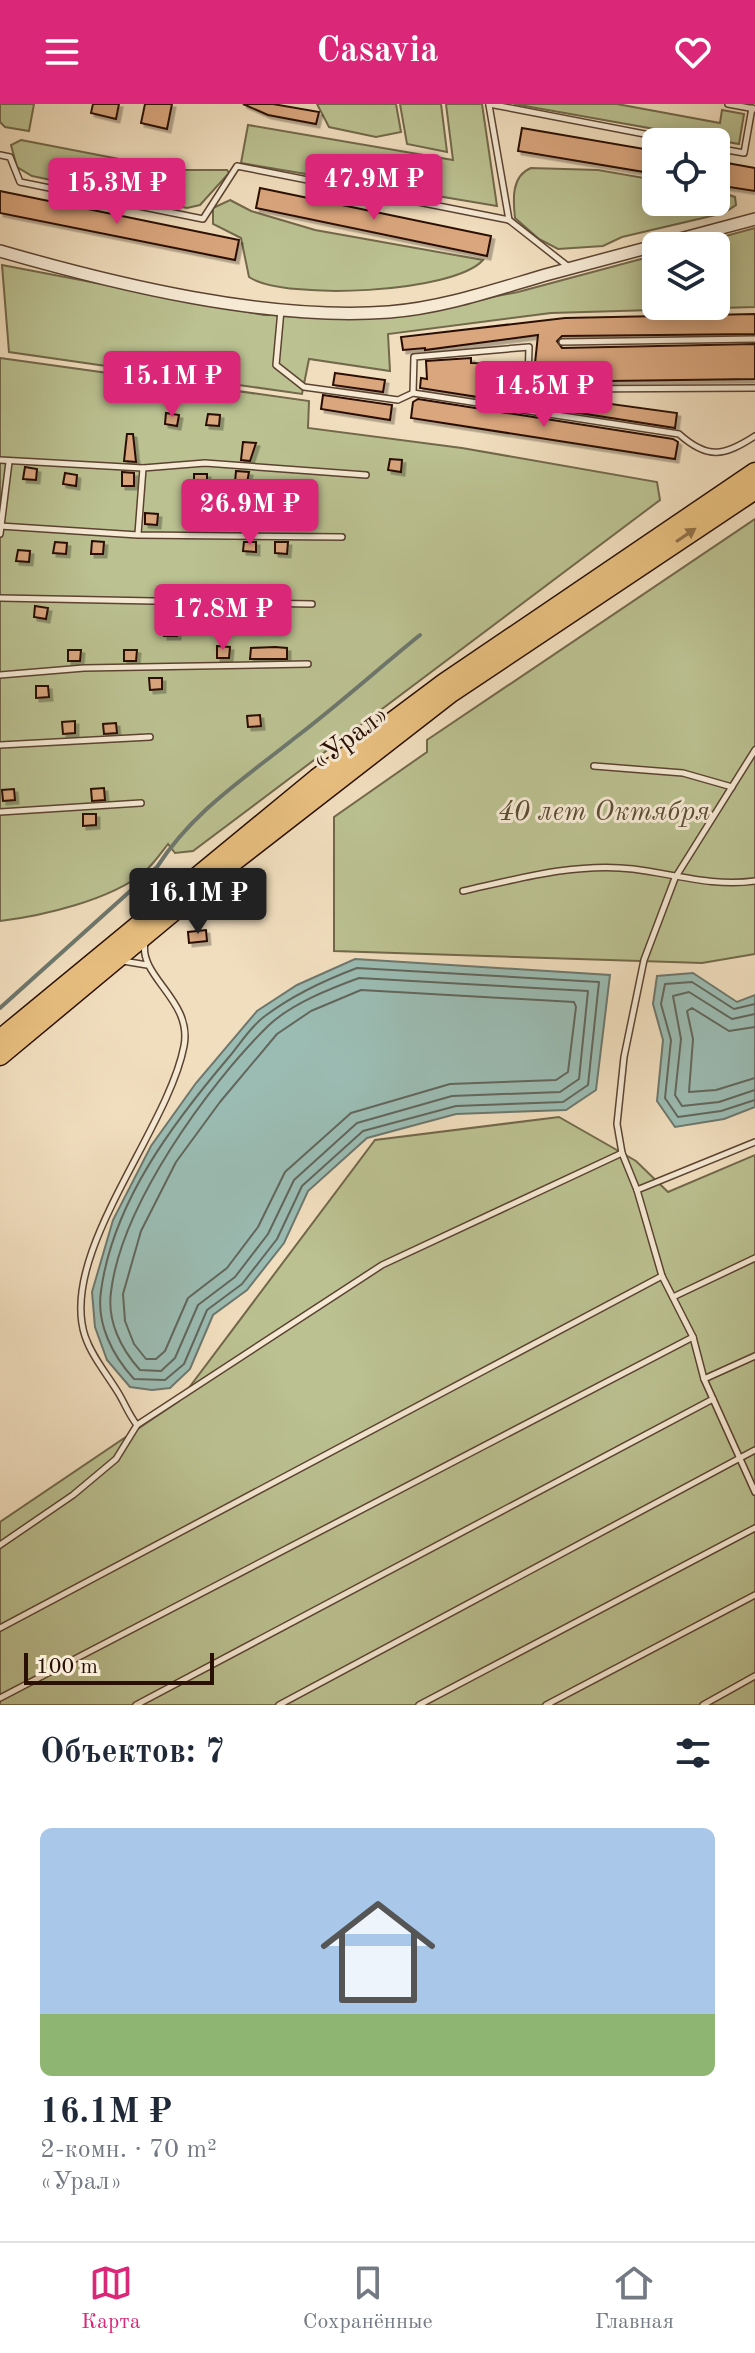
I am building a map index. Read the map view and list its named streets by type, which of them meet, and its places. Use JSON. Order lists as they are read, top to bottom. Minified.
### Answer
{"streets":{"highway":["«Урал»"]},"parks":["40 лет Октября"],"scale_bar":"100 m","page":{"header":"Casavia","price":["47.9M ₽","15.3M ₽","15.1M ₽","14.5M ₽","26.9M ₽","17.8M ₽","16.1M ₽"],"scale":"100 m","heading":"Объектов: 7","list":[{"name":"16.1M ₽","note":"2-комн. · 70 m² · «Урал»"}],"tabs":["Карта","Сохранённые","Главная"]}}
